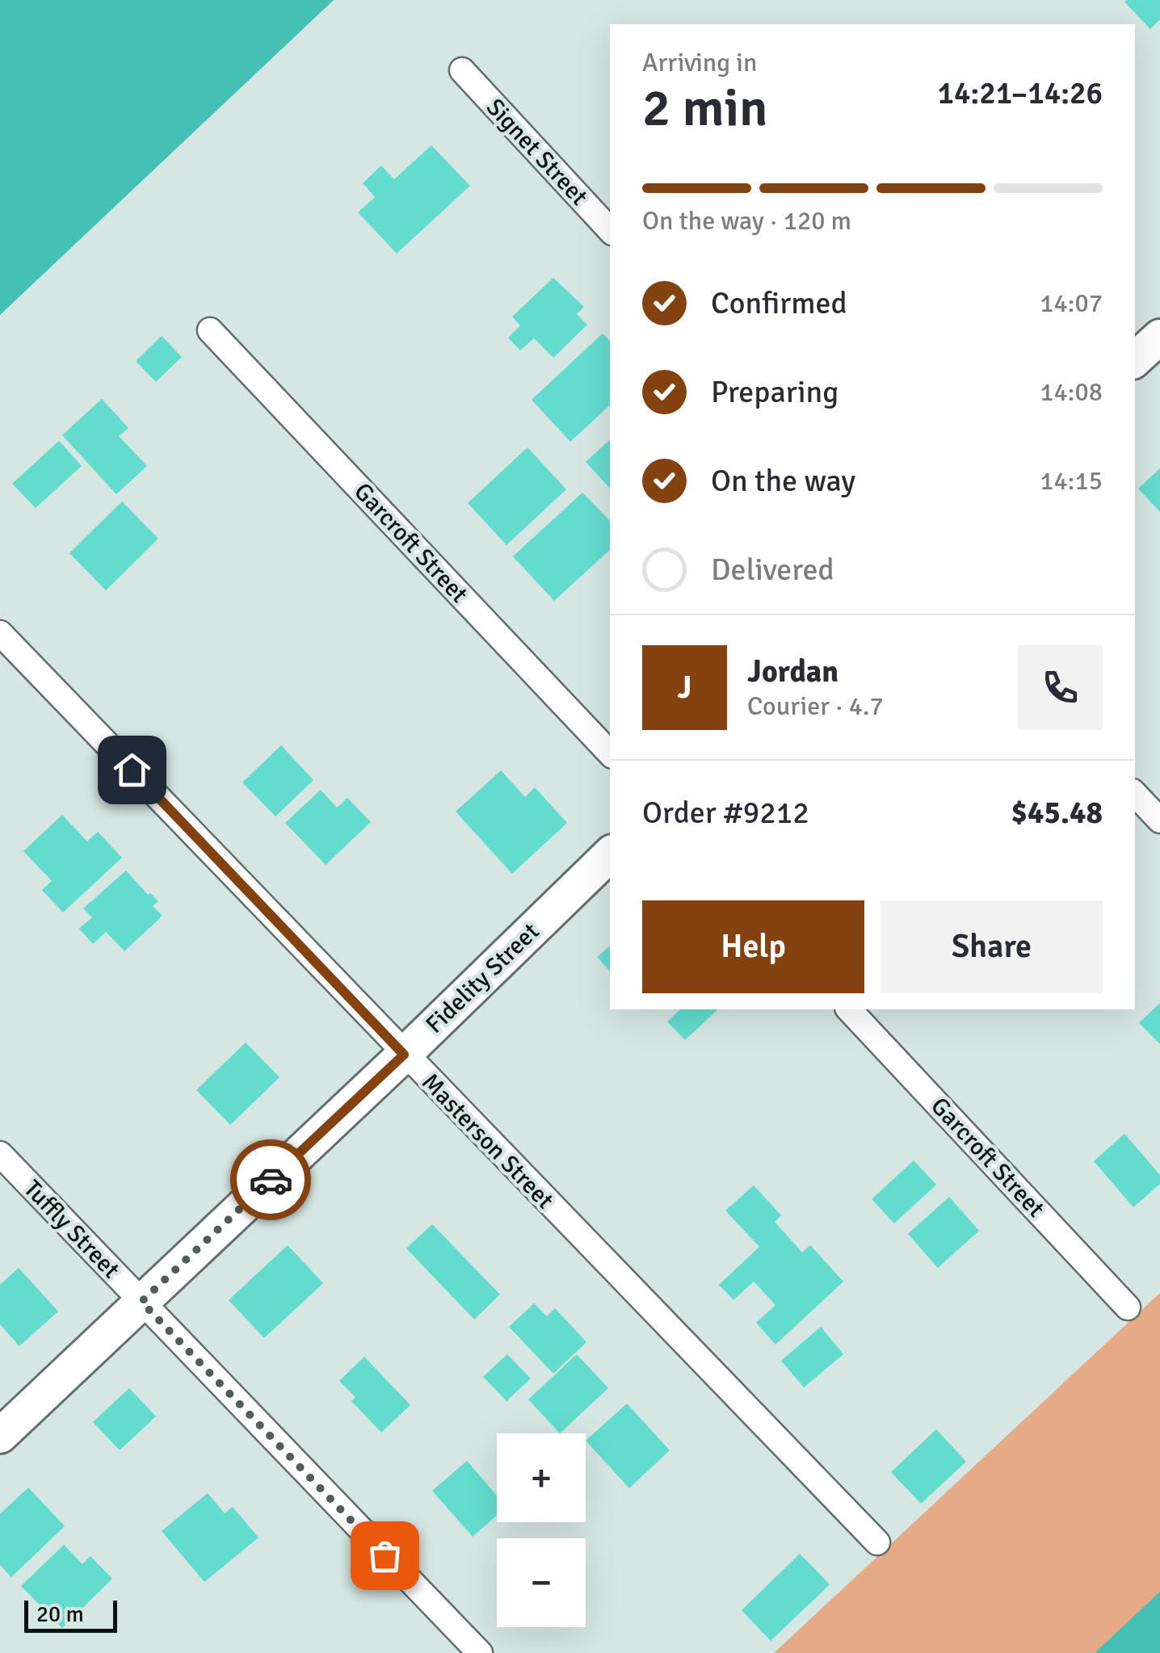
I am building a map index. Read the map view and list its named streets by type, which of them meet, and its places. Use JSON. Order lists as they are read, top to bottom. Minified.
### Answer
{"streets":{"main road":["Fidelity Street"],"street":["Signet Street","Garcroft Street","Masterson Street","Tuffly Street"]},"crossings":[["Fidelity Street","Masterson Street"],["Fidelity Street","Tuffly Street"]],"scale_bar":"20 m","page":{"heading":["2 min","Arriving in","14:21–14:26"],"panel":["Jordan","Courier · 4.7","Order #9212","$45.48"],"bar":"On the way · 120 m","list":[["Confirmed","14:07"],["Preparing","14:08"],["On the way","14:15"],"Delivered"],"round":"J","buttons":["Help","Share"],"map_buttons":["+","−"],"scale":"20 m"}}
